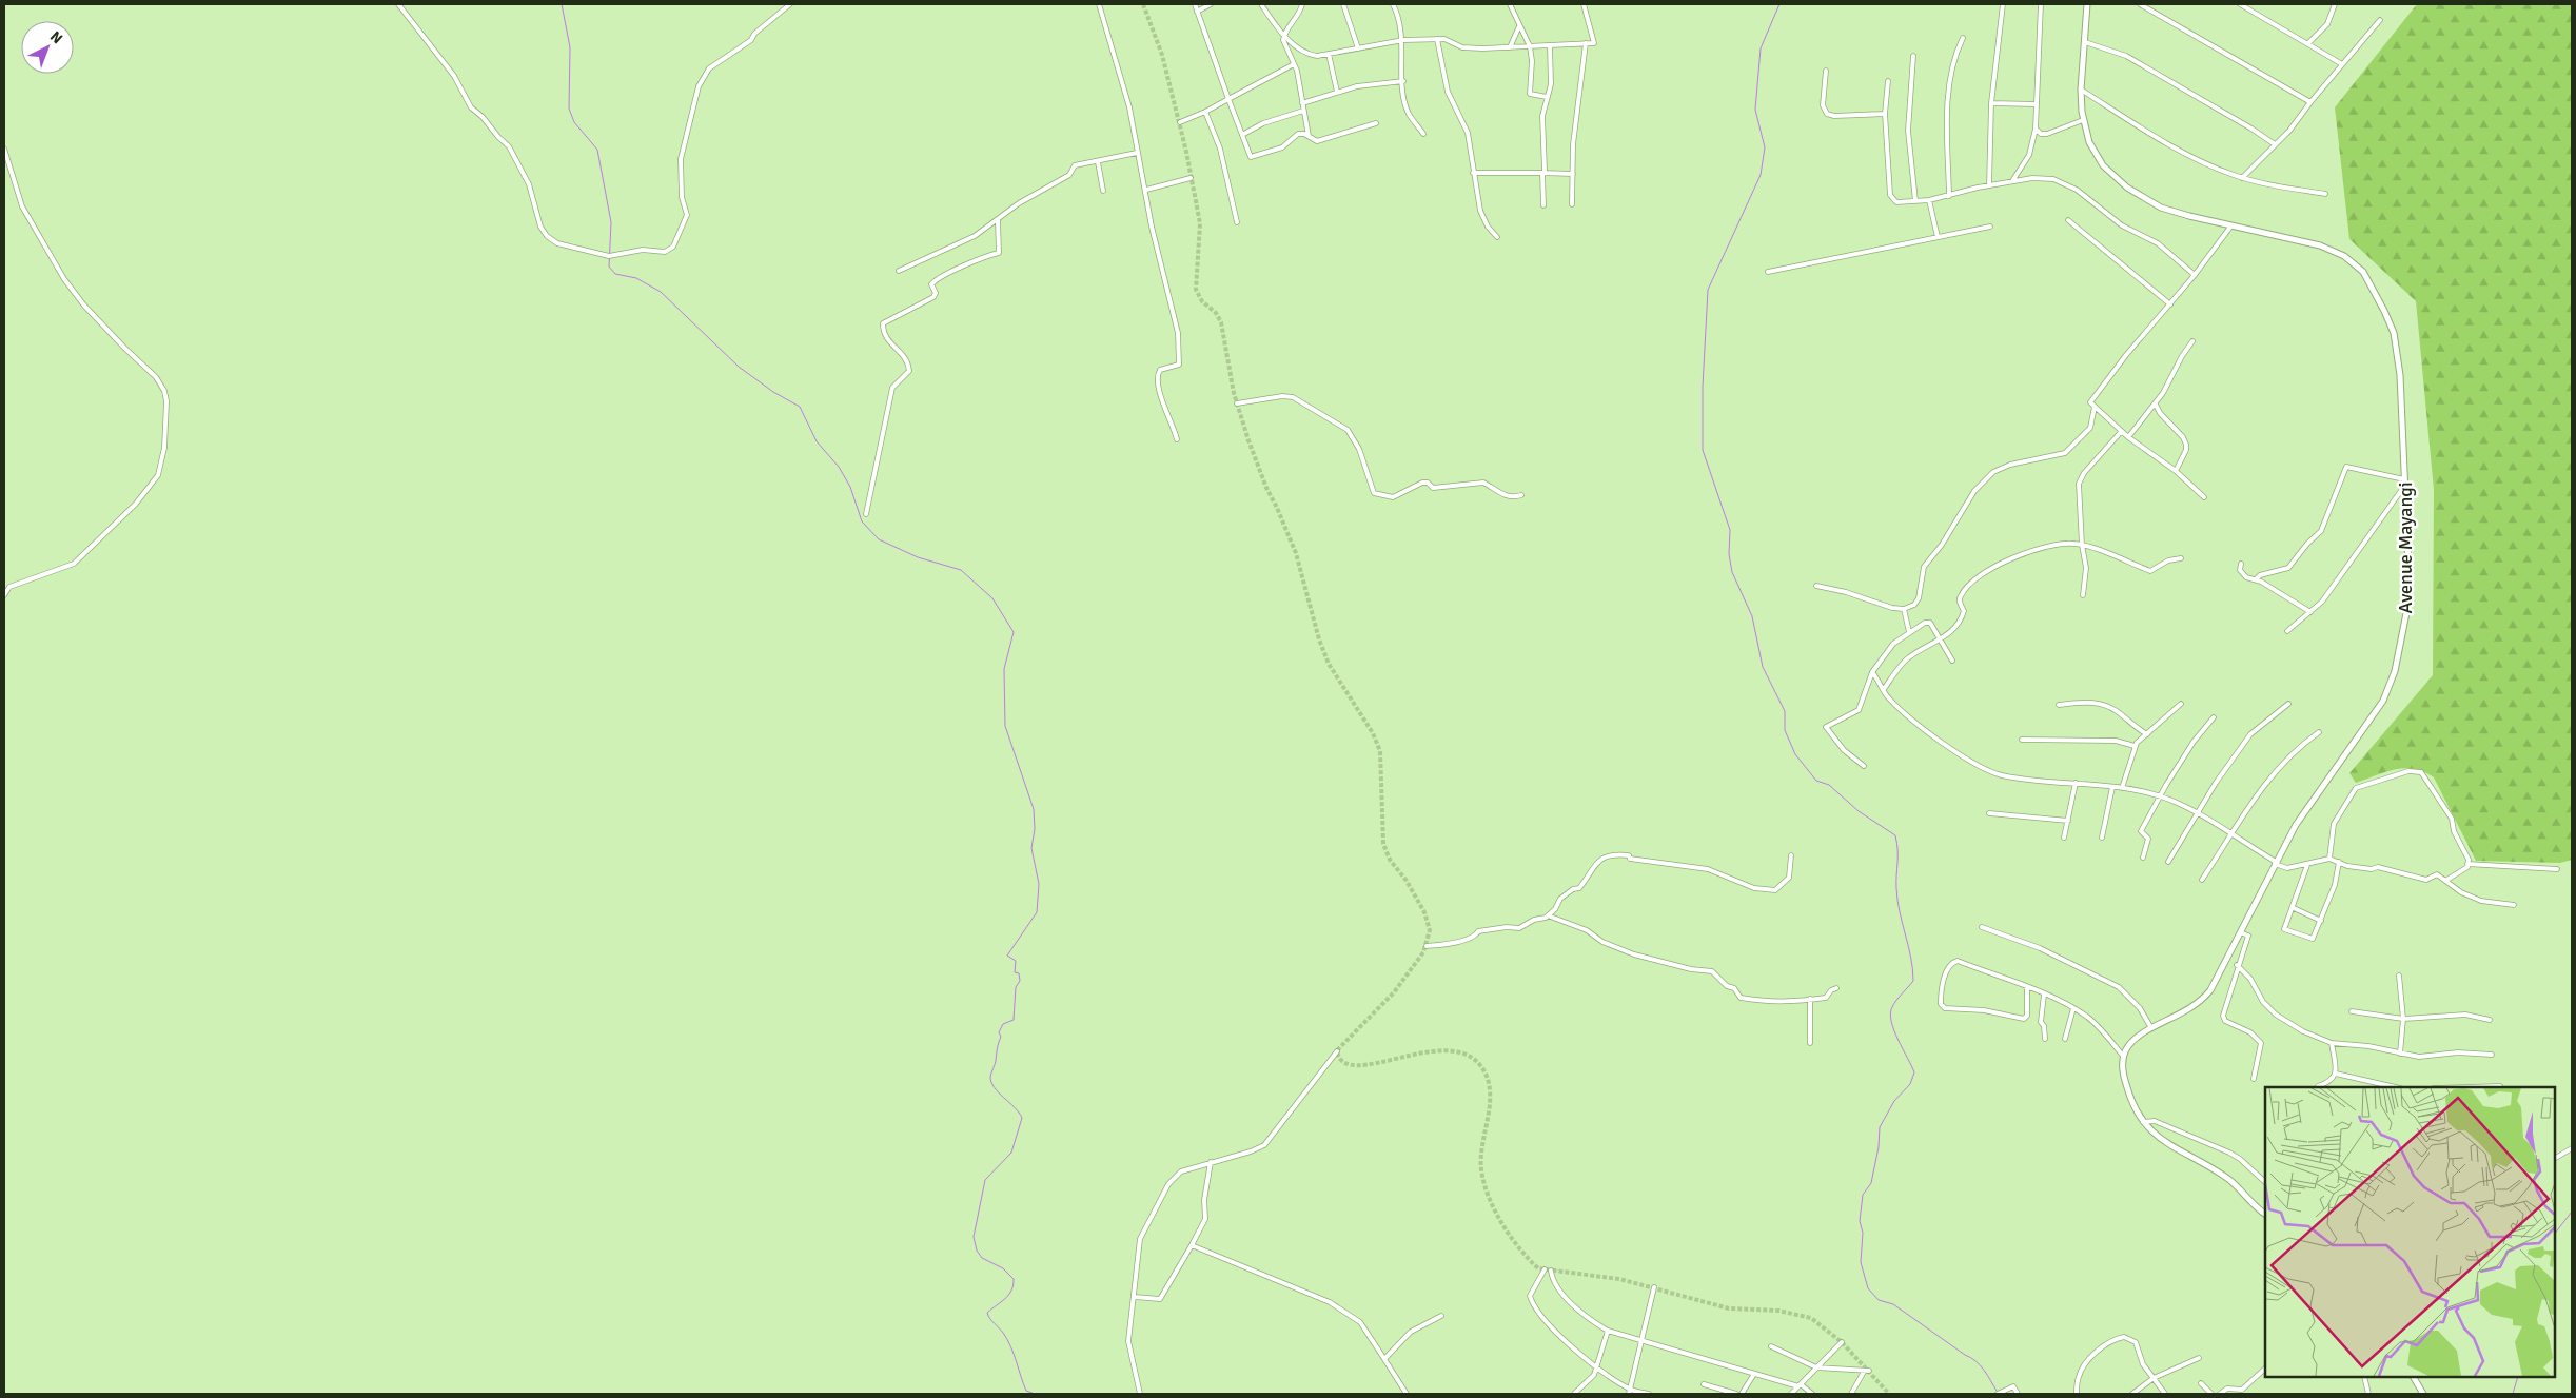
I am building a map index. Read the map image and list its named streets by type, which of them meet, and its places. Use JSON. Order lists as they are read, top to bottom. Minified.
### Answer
{"streets":{"street":["Avenue Mayangi"]},"north":"top right"}
